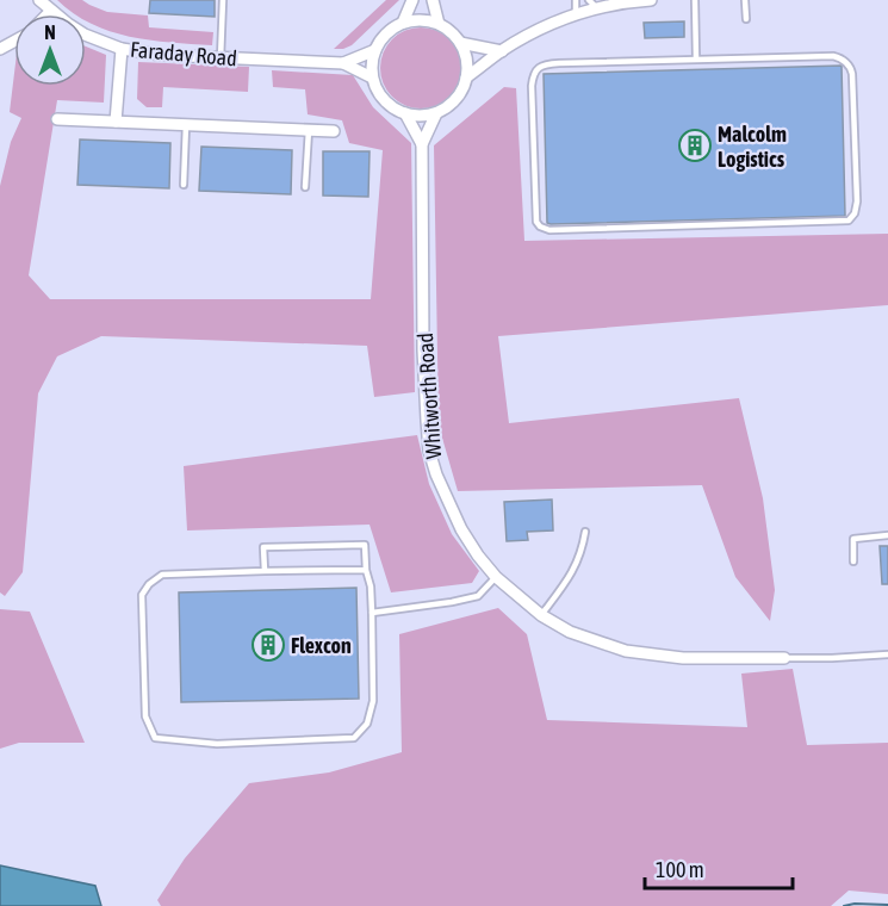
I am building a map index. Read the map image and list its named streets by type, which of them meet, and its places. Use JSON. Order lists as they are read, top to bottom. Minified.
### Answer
{"streets":{"street":["Faraday Road","Whitworth Road"]},"crossings":[["Faraday Road","Whitworth Road"]],"places":{"building":["Malcolm Logistics","Flexcon"]},"scale_bar":"100 m","north":"top"}
